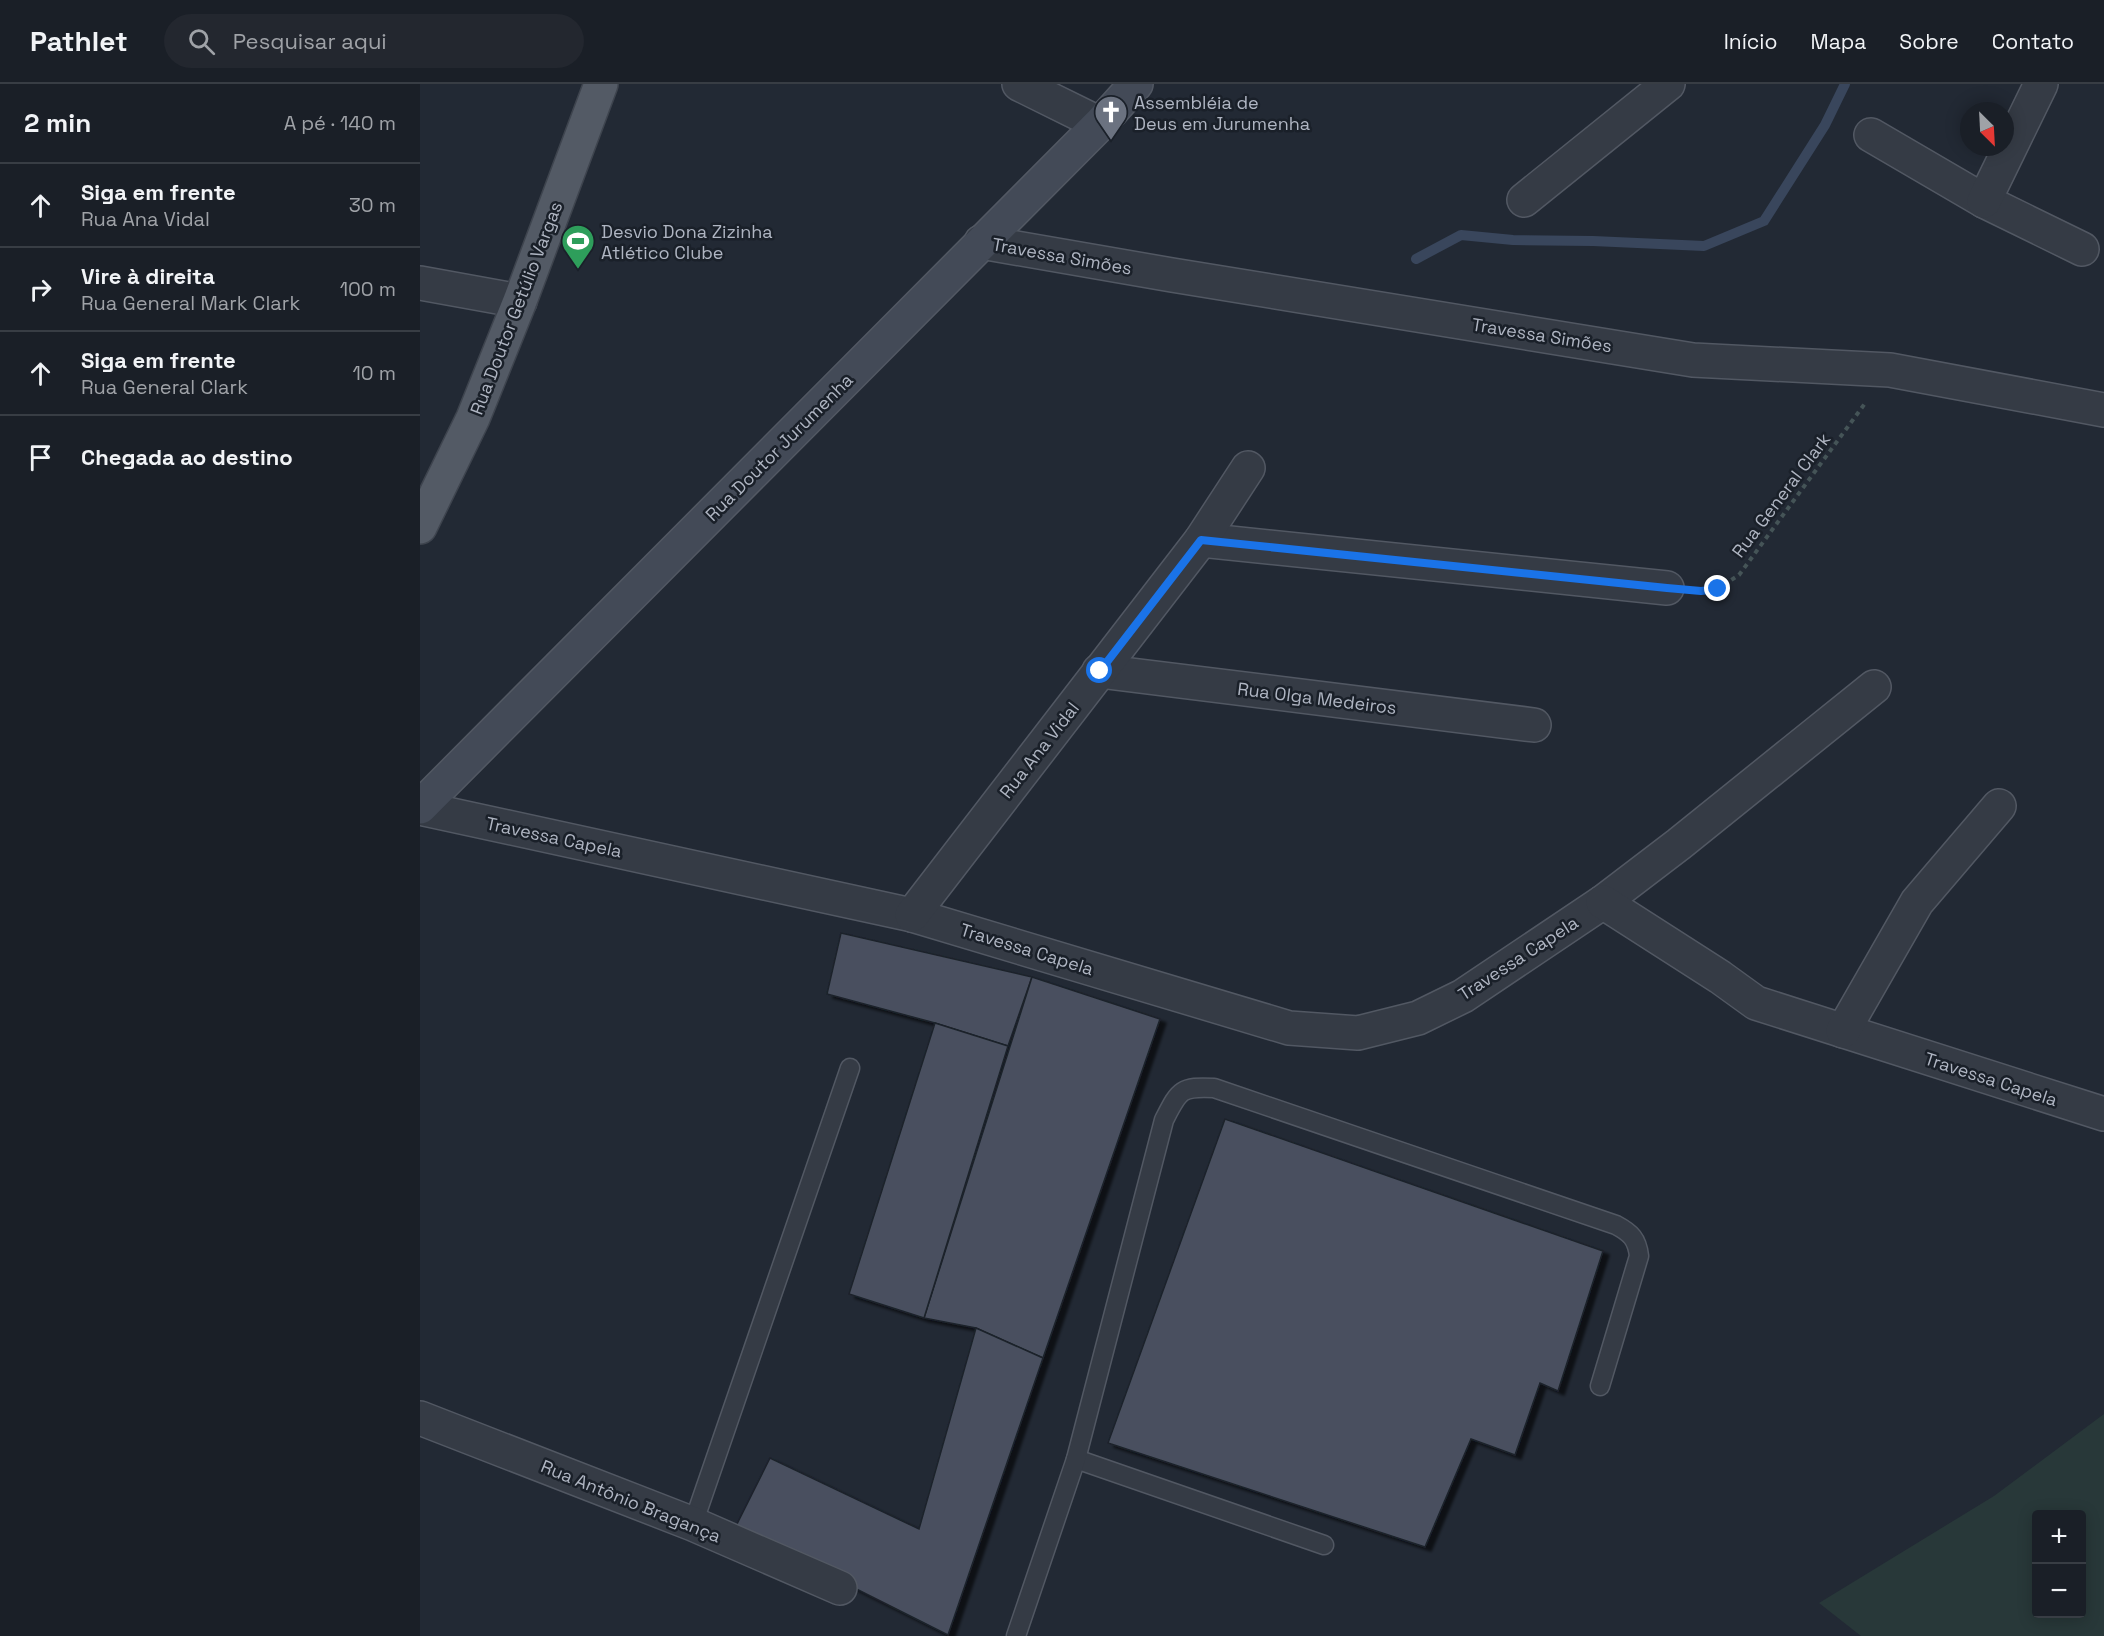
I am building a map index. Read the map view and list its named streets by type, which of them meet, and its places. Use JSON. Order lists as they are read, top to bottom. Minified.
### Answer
{"streets":{"main road":["Rua Doutor Getúlio Vargas","Rua Doutor Jurumenha"],"street":["Travessa Simões","Rua Olga Medeiros","Rua Ana Vidal","Travessa Capela","Rua Antônio Bragança"],"path":["Rua General Clark"]},"crossings":[["Travessa Simões","Rua Doutor Jurumenha"],["Travessa Simões","Rua General Clark"],["Rua Doutor Jurumenha","Travessa Capela"],["Rua Olga Medeiros","Rua Ana Vidal"],["Rua Ana Vidal","Travessa Capela"]],"places":{"church":["Assembléia de Deus em Jurumenha"],"sports":["Desvio Dona Zizinha Atlético Clube"]},"north":"bottom right","page":{"header":"Pathlet","search":"Pesquisar aqui","nav":["Início","Mapa","Sobre","Contato"],"heading":["2 min","A pé · 140 m"],"list":[["Siga em frente","Rua Ana Vidal","30 m"],["Vire à direita","Rua General Mark Clark","100 m"],["Siga em frente","Rua General Clark","10 m"],"Chegada ao destino"],"map_buttons":["+","−"]}}
